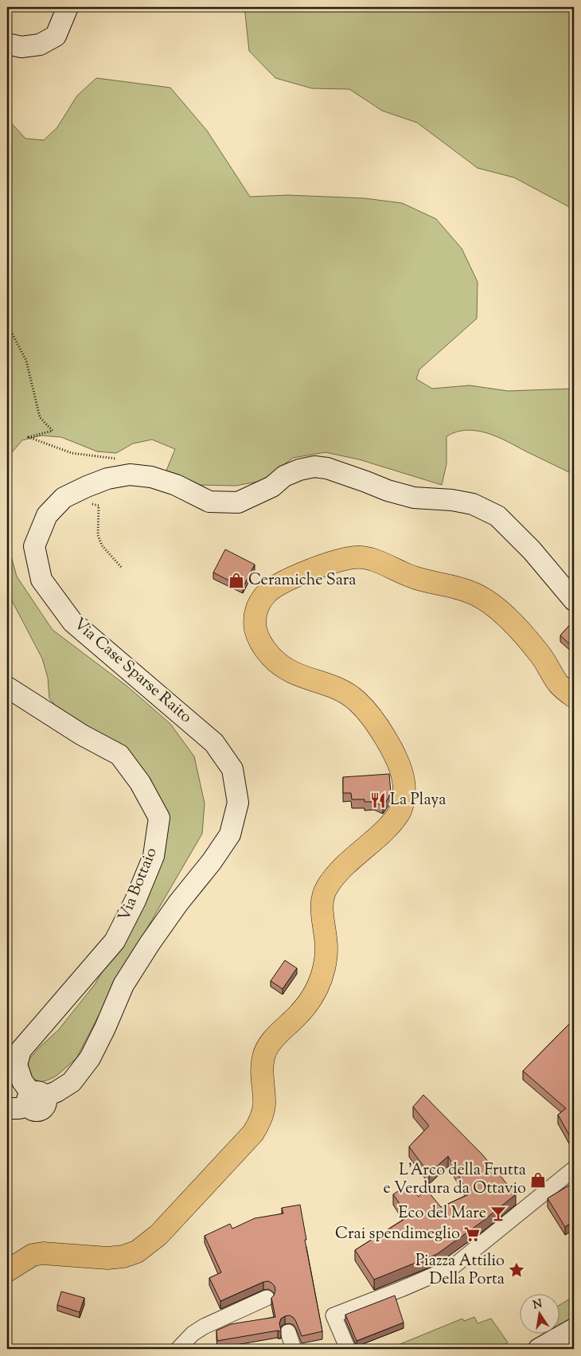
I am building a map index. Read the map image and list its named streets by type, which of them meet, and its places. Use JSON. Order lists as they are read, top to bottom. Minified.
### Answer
{"streets":{"street":["Via Case Sparse Raito","Via Bottaio"]},"crossings":[["Via Case Sparse Raito","Via Bottaio"]],"places":{"shop":["Ceramiche Sara","L'Arco della Frutta e Verdura da Ottavio"],"restaurant":["La Playa"],"bar":["Eco del Mare"],"supermarket":["Crai spendimeglio"],"place":["Piazza Attilio Della Porta"]},"north":"top"}
